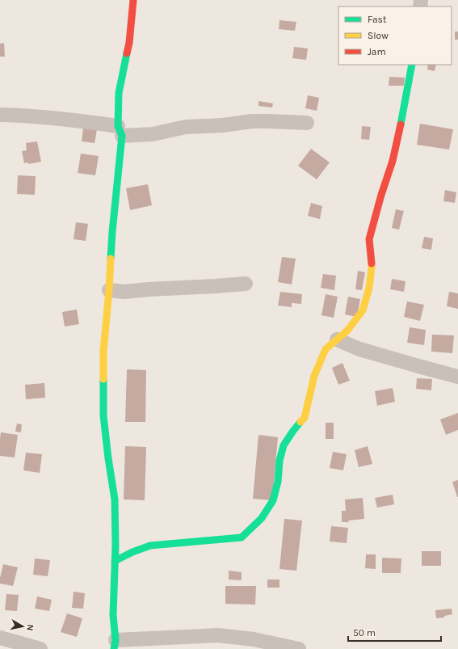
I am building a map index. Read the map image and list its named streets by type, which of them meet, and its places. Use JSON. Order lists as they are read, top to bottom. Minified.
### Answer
{"legend":["Fast","Slow","Jam"],"scale_bar":"50 m","north":"right"}
